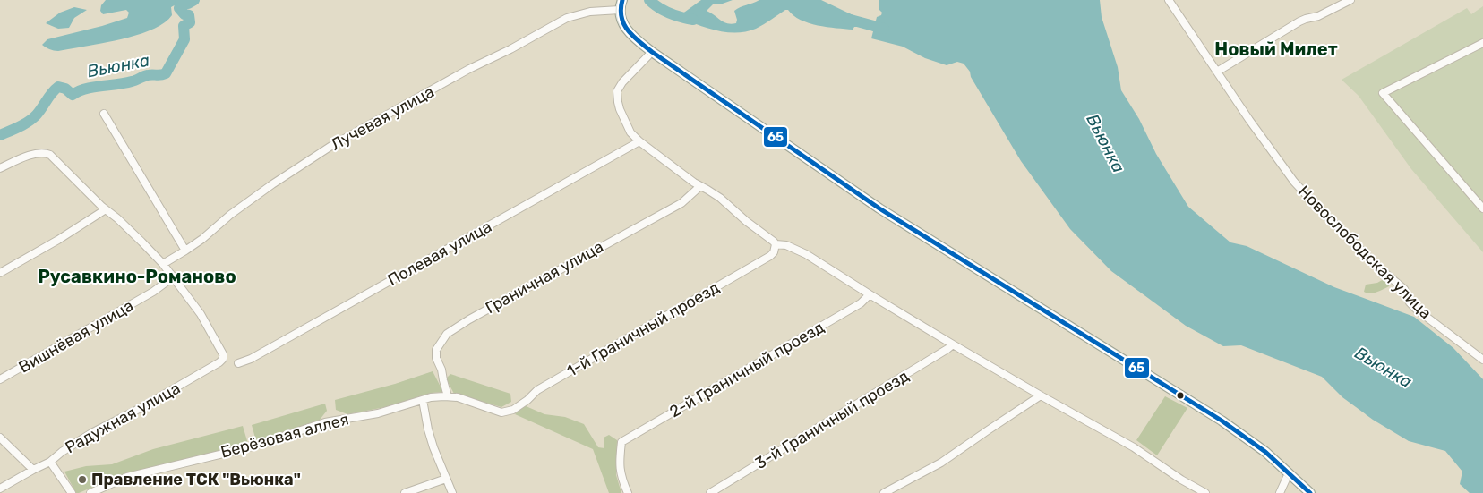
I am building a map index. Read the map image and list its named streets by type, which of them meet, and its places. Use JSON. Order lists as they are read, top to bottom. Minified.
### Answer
{"streets":{"street":["Лучевая улица","Новослободская улица","Полевая улица","Граничная улица","1-й Граничный проезд","Вишнёвая улица","2-й Граничный проезд","Радужная улица","3-й Граничный проезд","Берёзовая аллея"]},"crossings":[["Граничная улица","Берёзовая аллея"],["1-й Граничный проезд","Берёзовая аллея"],["Вишнёвая улица","Радужная улица"]],"districts":["Новый Милет","Русавкино-Романово"],"water":["Вьюнка"],"places":["Правление ТСК \"Вьюнка\""],"lines":["transit line 65"]}
